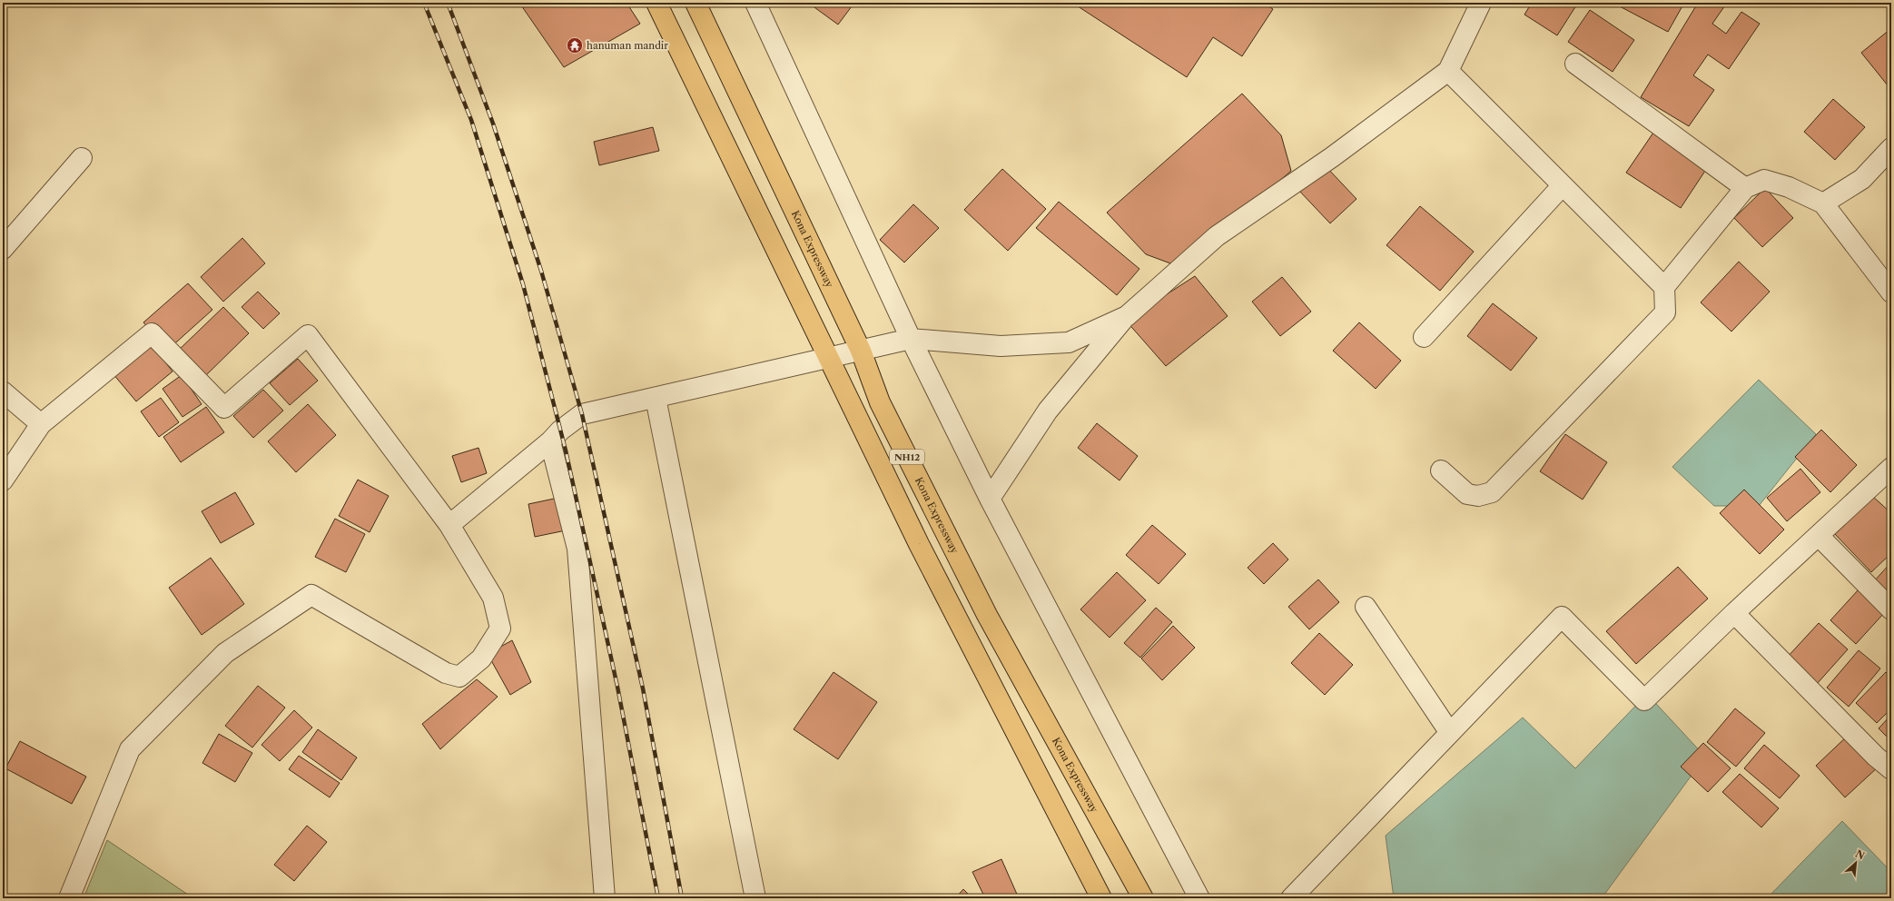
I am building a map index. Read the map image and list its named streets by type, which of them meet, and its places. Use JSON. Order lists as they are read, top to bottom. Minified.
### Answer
{"streets":{"highway":["Kona Expressway","NH12"]},"places":{"temple":["hanuman mandir"]},"north":"top right"}
